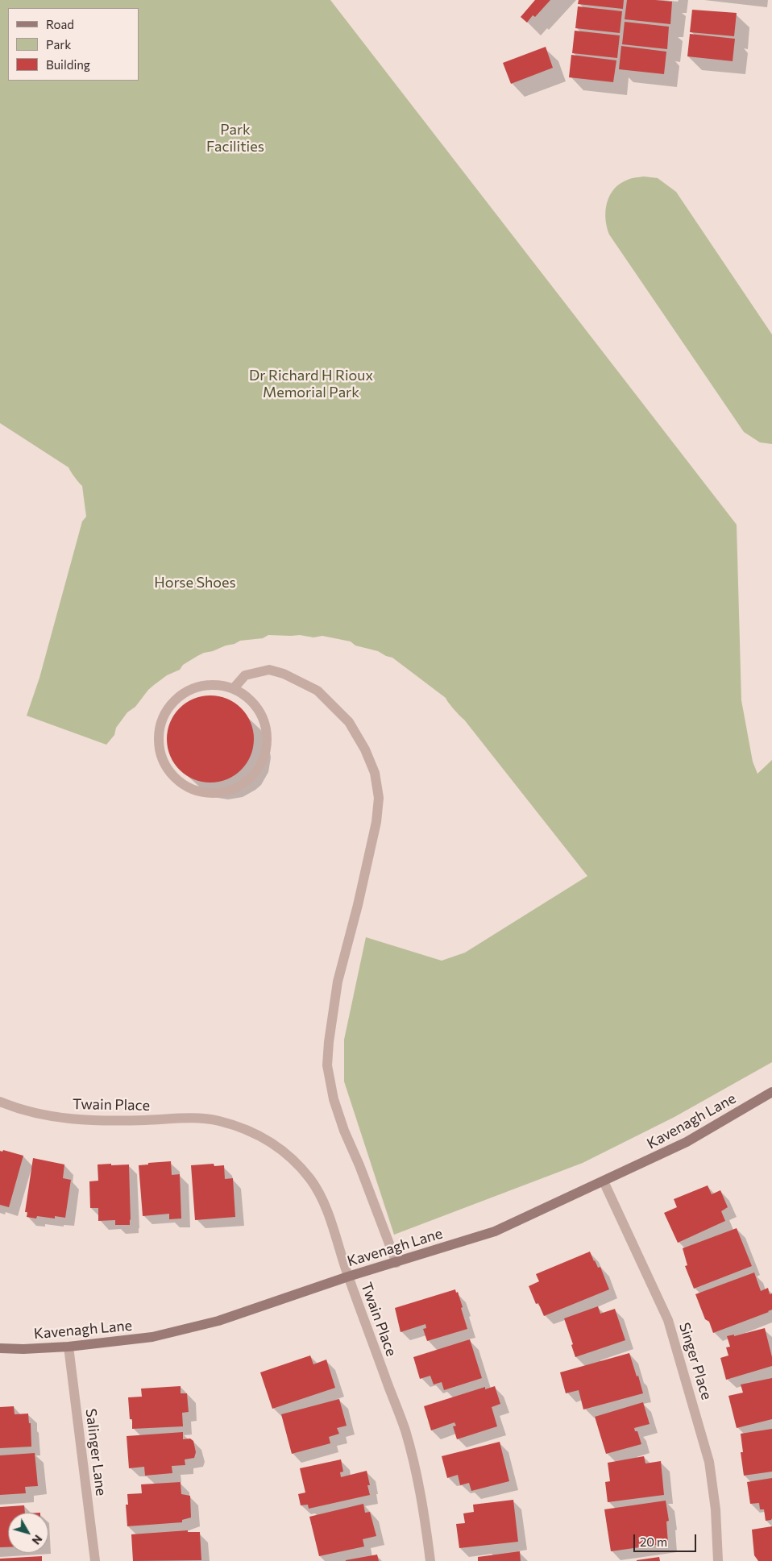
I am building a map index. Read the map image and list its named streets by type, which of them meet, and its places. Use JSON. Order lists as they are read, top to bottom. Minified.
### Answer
{"streets":{"main road":["Kavenagh Lane"],"street":["Twain Place","Singer Place","Salinger Lane"]},"crossings":[["Twain Place","Kavenagh Lane"],["Kavenagh Lane","Singer Place"],["Kavenagh Lane","Salinger Lane"]],"parks":["Park Facilities","Dr Richard H Rioux Memorial Park","Horse Shoes"],"legend":["Road","Park","Building"],"scale_bar":"20 m","north":"bottom right"}
